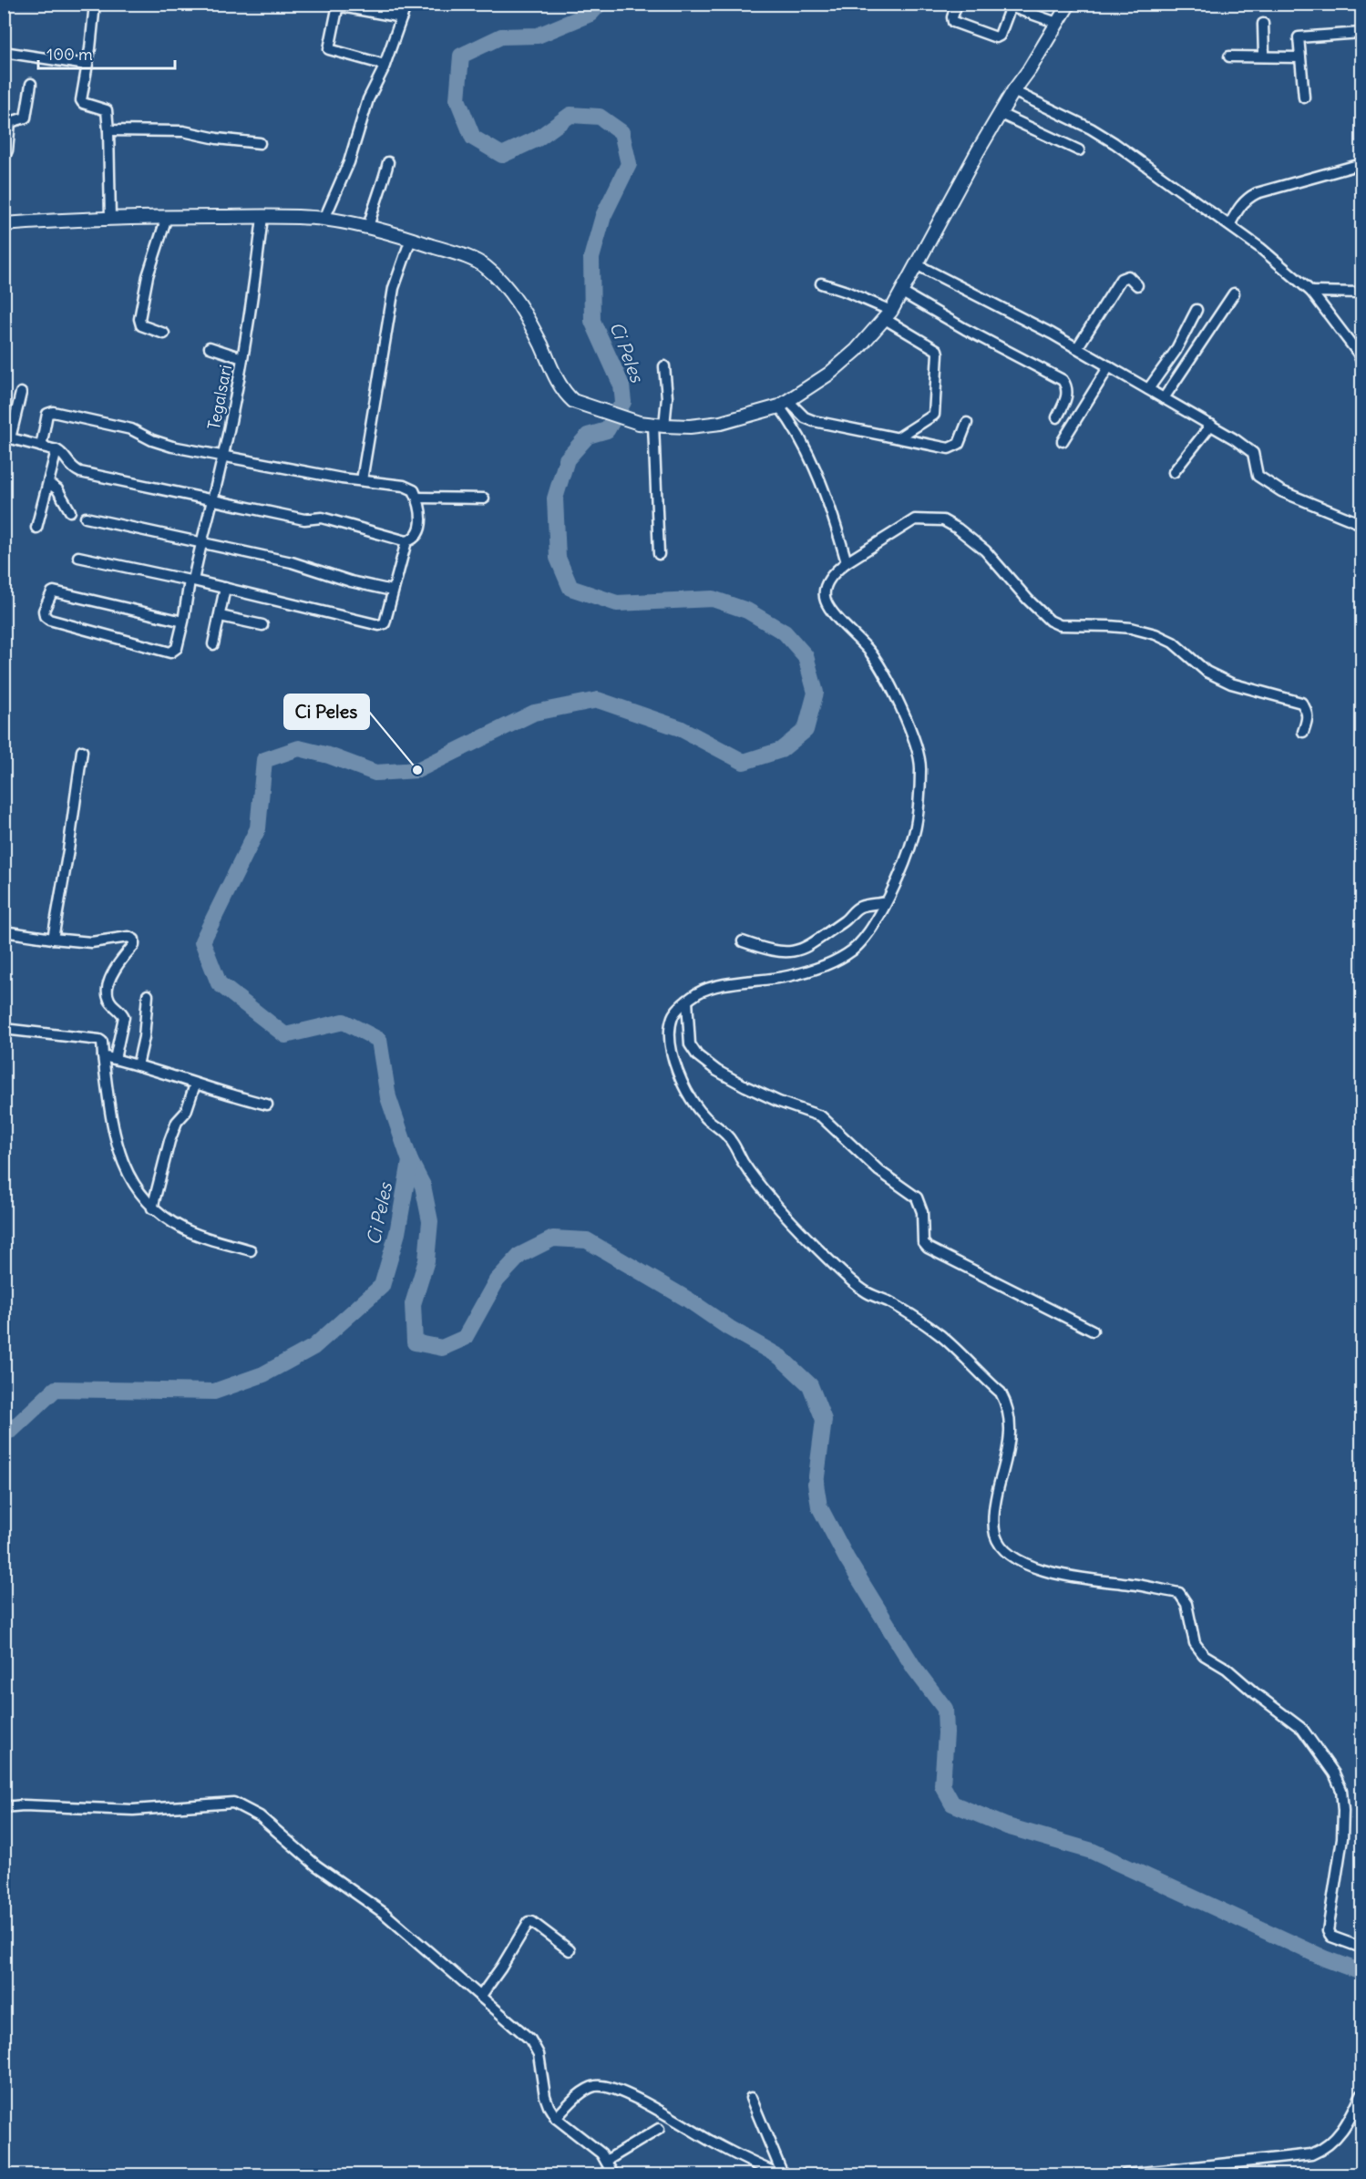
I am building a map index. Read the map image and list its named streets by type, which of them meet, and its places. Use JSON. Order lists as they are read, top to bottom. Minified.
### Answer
{"streets":{"street":["Tegalsari"]},"water":["Ci Peles"],"places":["Ci Peles"],"scale_bar":"100 m"}
